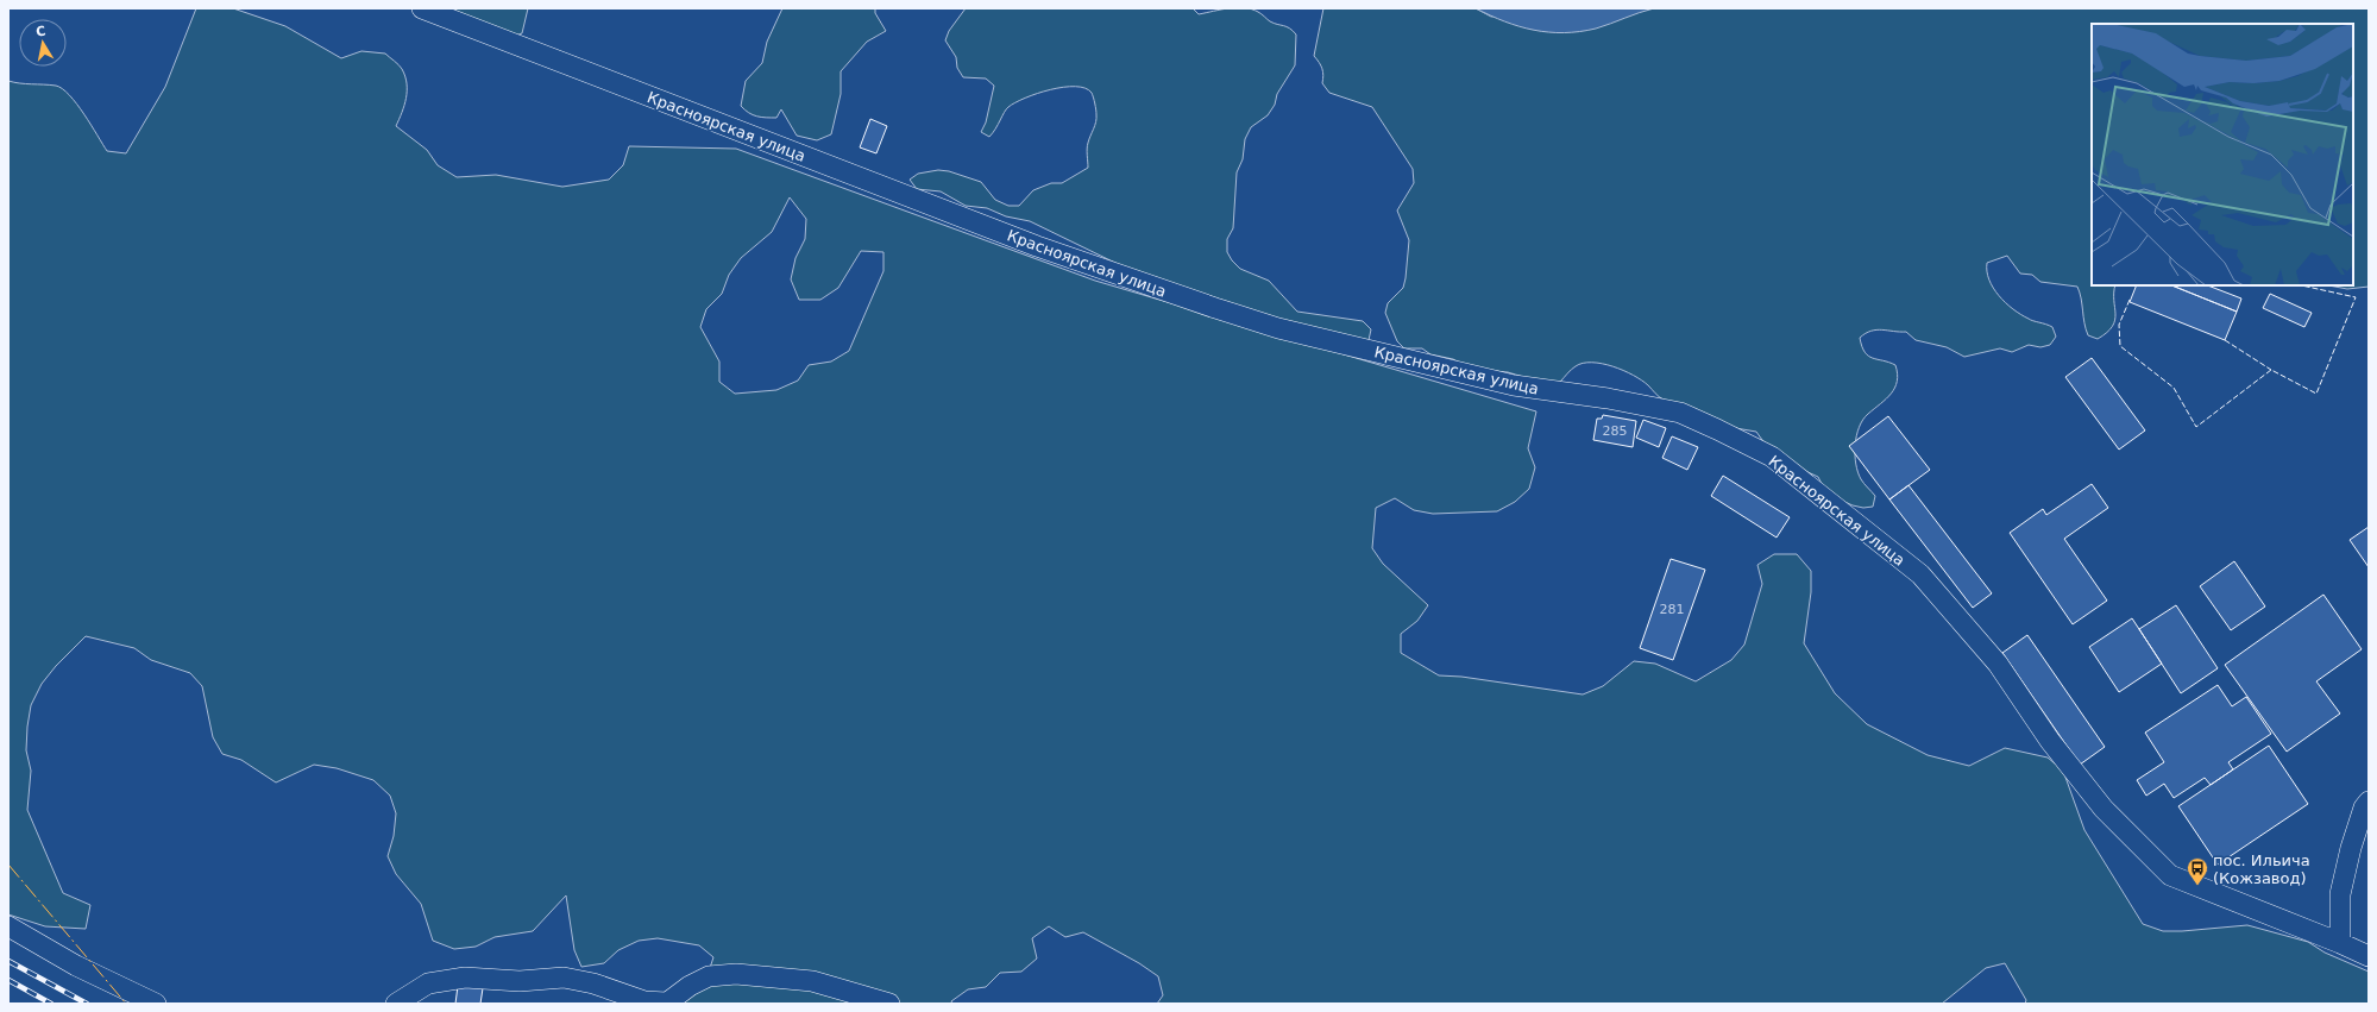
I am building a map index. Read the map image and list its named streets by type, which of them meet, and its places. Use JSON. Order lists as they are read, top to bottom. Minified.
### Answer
{"streets":{"street":["Красноярская улица"]},"places":{"bus stop":["пос. Ильича (Кожзавод)"]},"house_numbers":["285","281"],"north":"top"}
